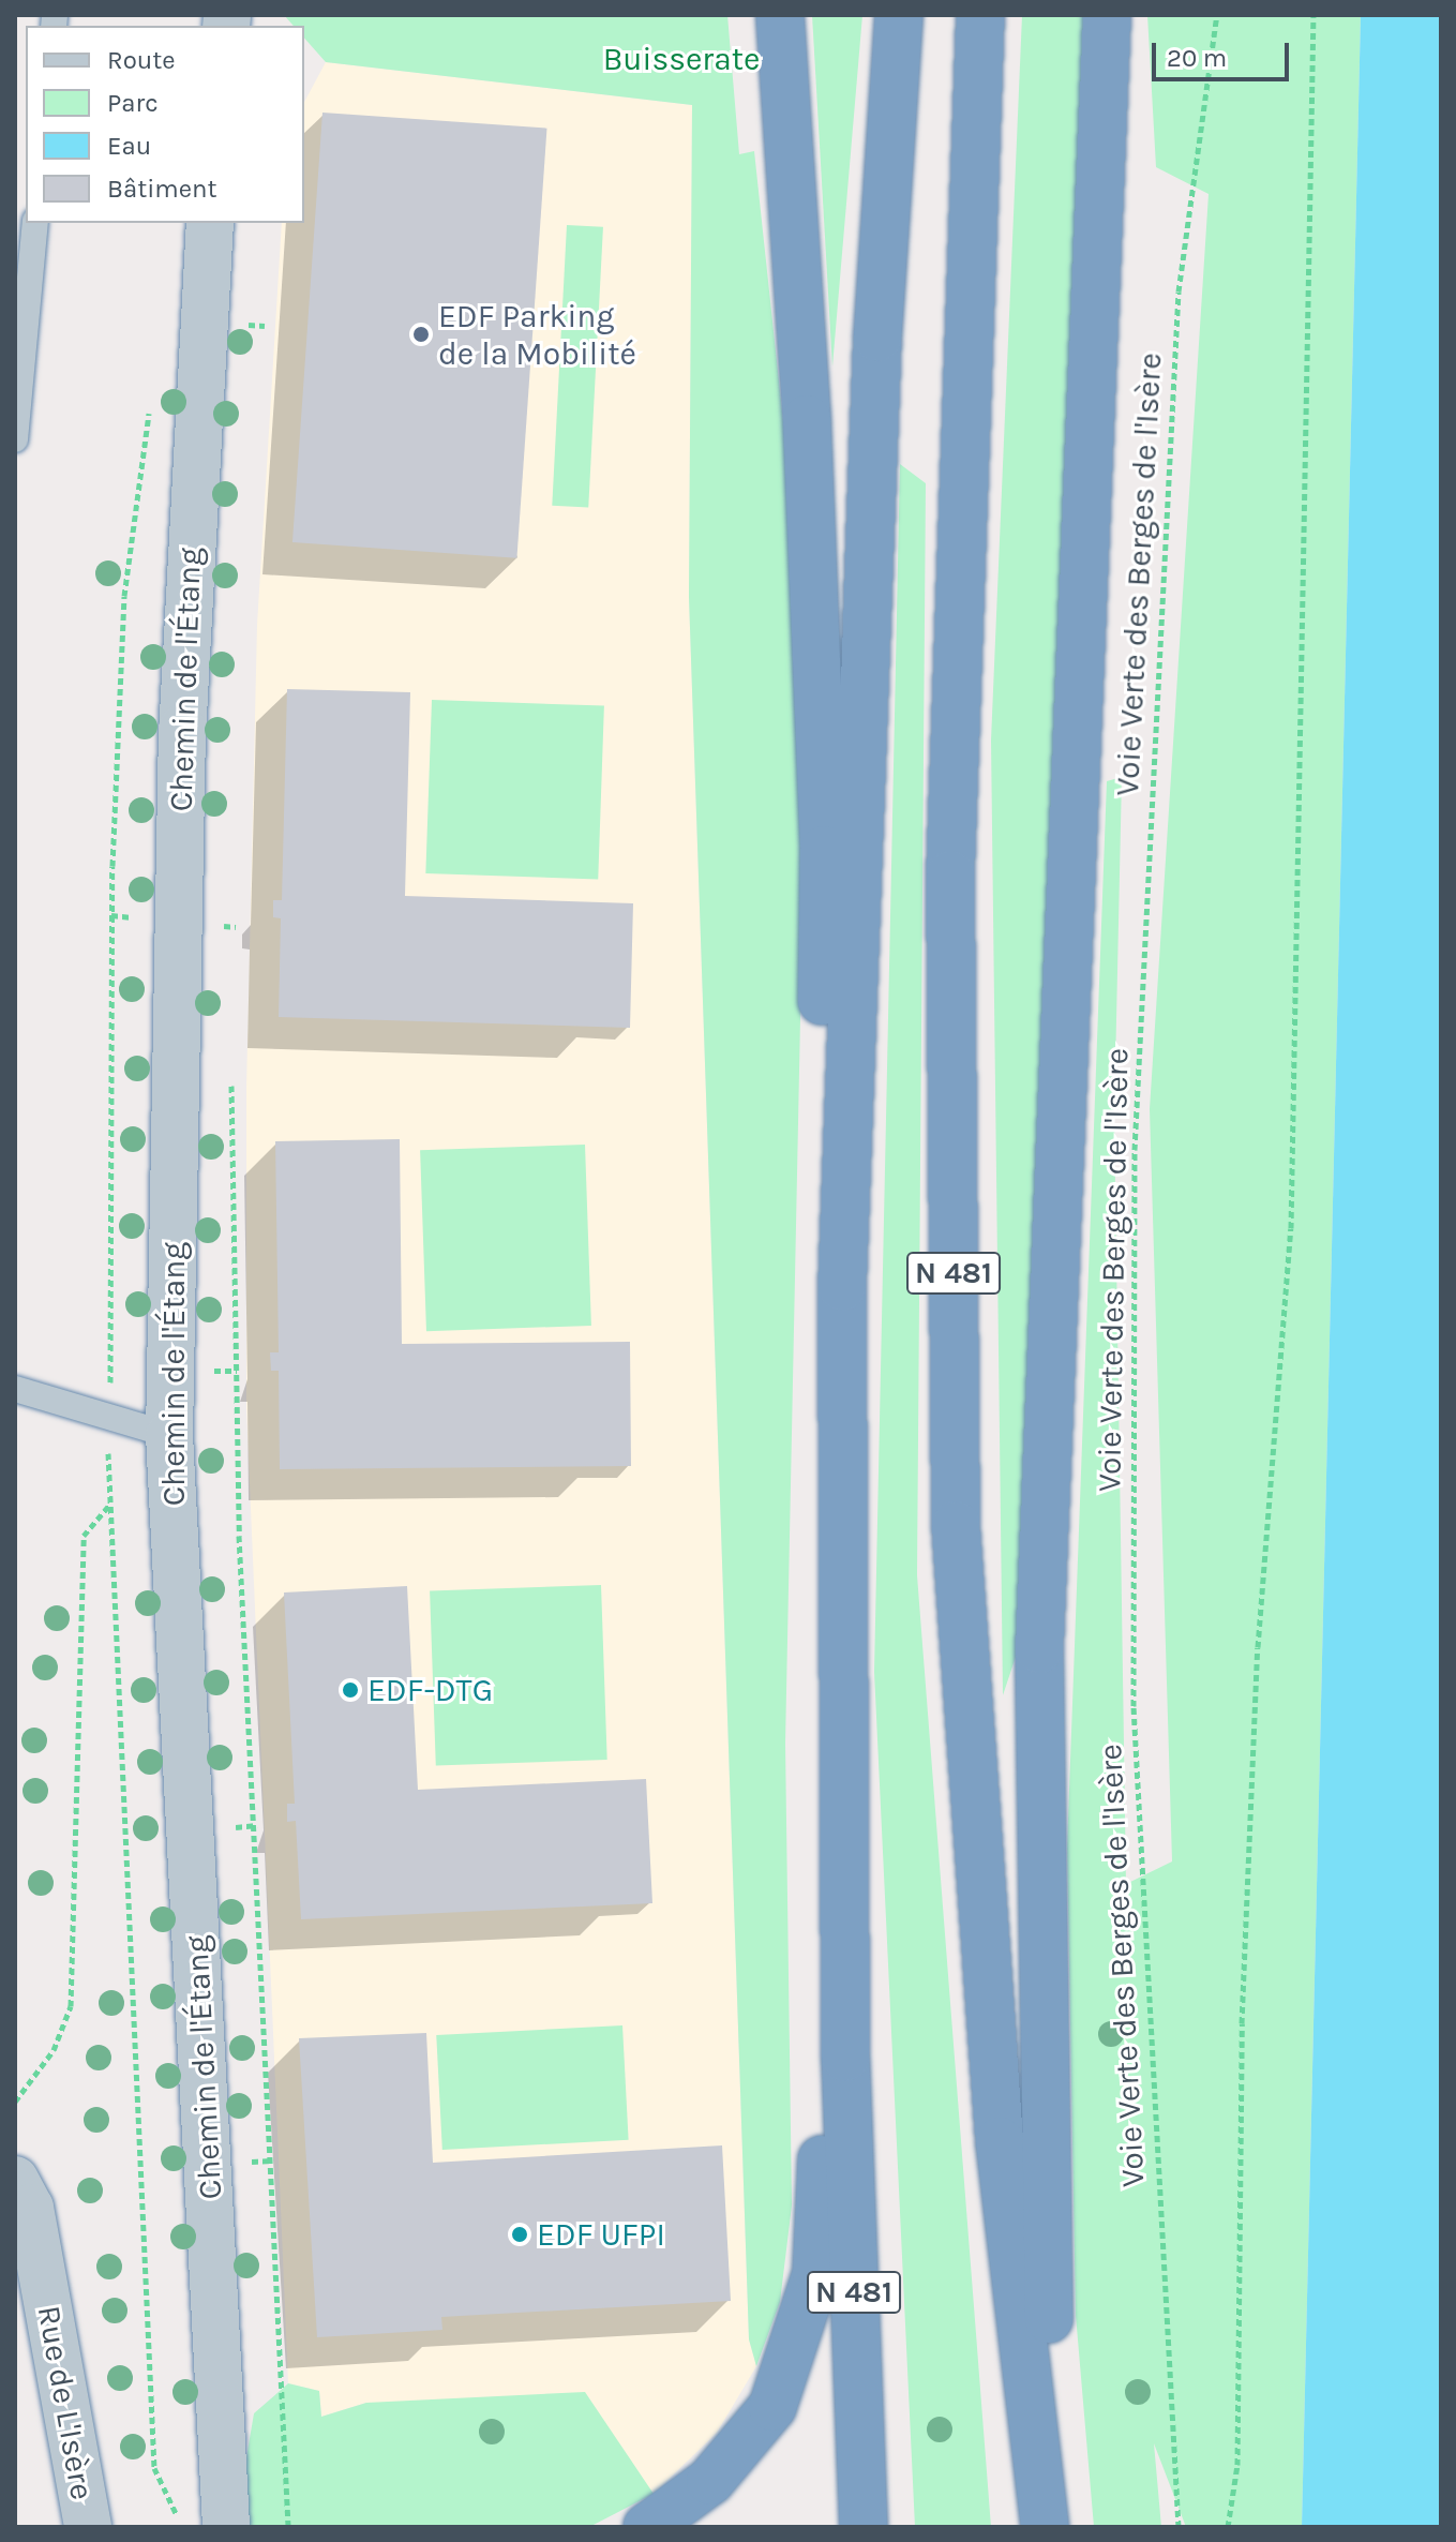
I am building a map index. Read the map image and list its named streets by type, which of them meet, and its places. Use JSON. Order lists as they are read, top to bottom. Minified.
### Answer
{"streets":{"highway":["N 481"],"street":["Chemin de l'Étang","Rue de L'Isère"],"path":["Voie Verte des Berges de l'Isère"]},"parks":["Buisserate"],"places":["EDF Parking de la Mobilité","EDF-DTG","EDF UFPI"],"legend":["Route","Parc","Eau","Bâtiment"],"scale_bar":"20 m"}
